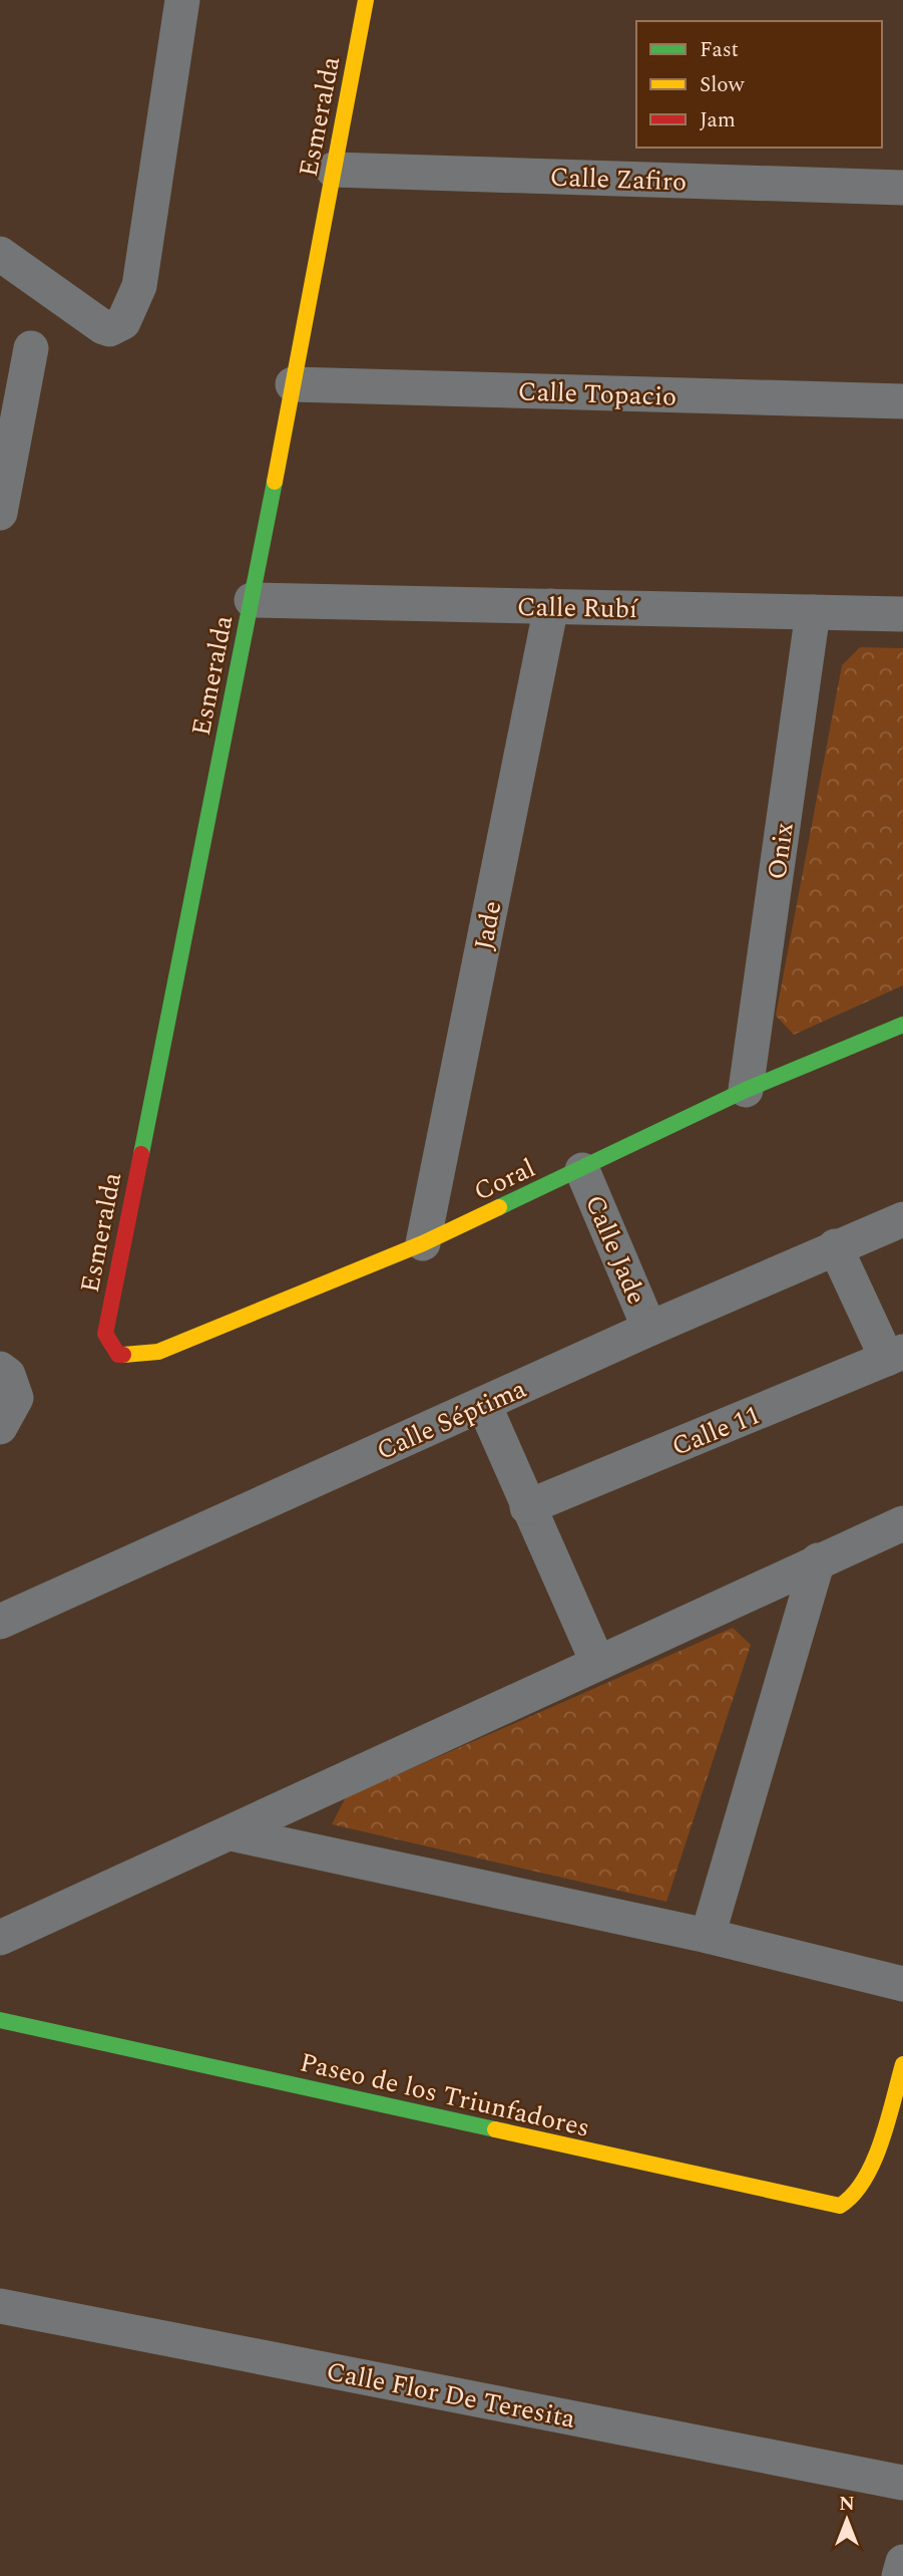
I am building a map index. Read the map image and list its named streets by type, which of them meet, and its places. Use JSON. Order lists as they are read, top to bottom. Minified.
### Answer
{"streets":{"street":["Esmeralda","Calle Zafiro","Calle Topacio","Calle Rubí","Onix","Jade","Coral","Calle Jade","Calle Séptima","Calle 11","Paseo de los Triunfadores","Calle Flor De Teresita"]},"crossings":[["Esmeralda","Calle Zafiro"],["Esmeralda","Calle Topacio"],["Esmeralda","Calle Rubí"],["Esmeralda","Coral"],["Calle Rubí","Onix"],["Calle Rubí","Jade"],["Onix","Coral"],["Jade","Coral"],["Coral","Calle Jade"],["Calle Jade","Calle Séptima"]],"legend":["Fast","Slow","Jam"],"north":"top"}
